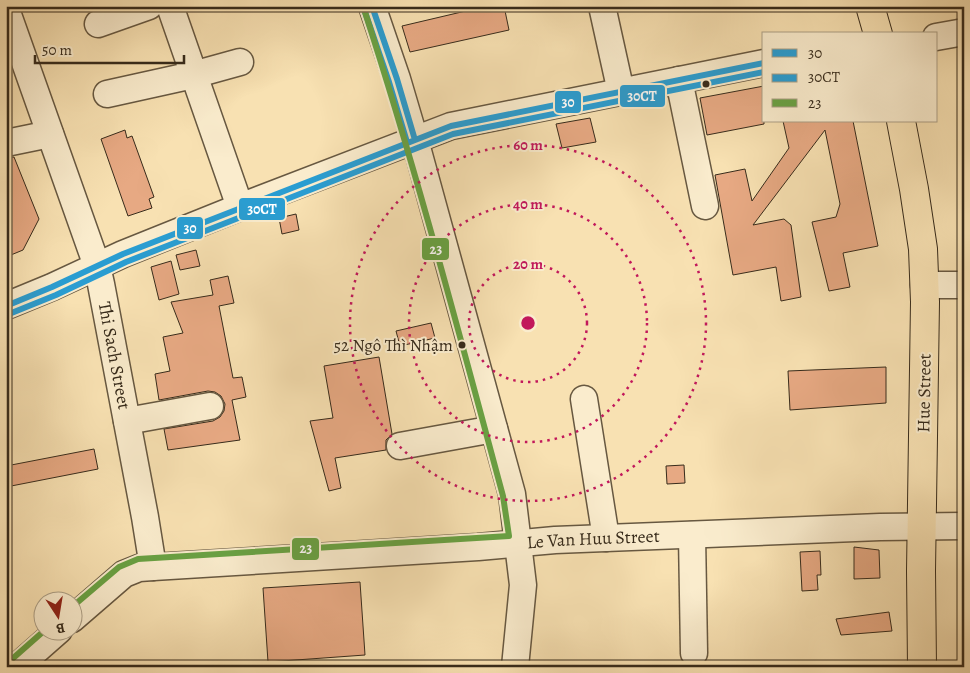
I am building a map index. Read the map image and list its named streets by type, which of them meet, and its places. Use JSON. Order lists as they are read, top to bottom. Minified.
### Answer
{"streets":{"main road":["Hue Street"],"street":["Thi Sach Street","Le Van Huu Street"]},"crossings":[["Thi Sach Street","Le Van Huu Street"],["Hue Street","Le Van Huu Street"]],"places":["52 Ngô Thì Nhậm"],"lines":["transit line 30","transit line 30CT","transit line 23"],"legend":["30","30CT","23"],"scale_bar":"50 m","north":"bottom","rings":["60 m","40 m","20 m"]}
